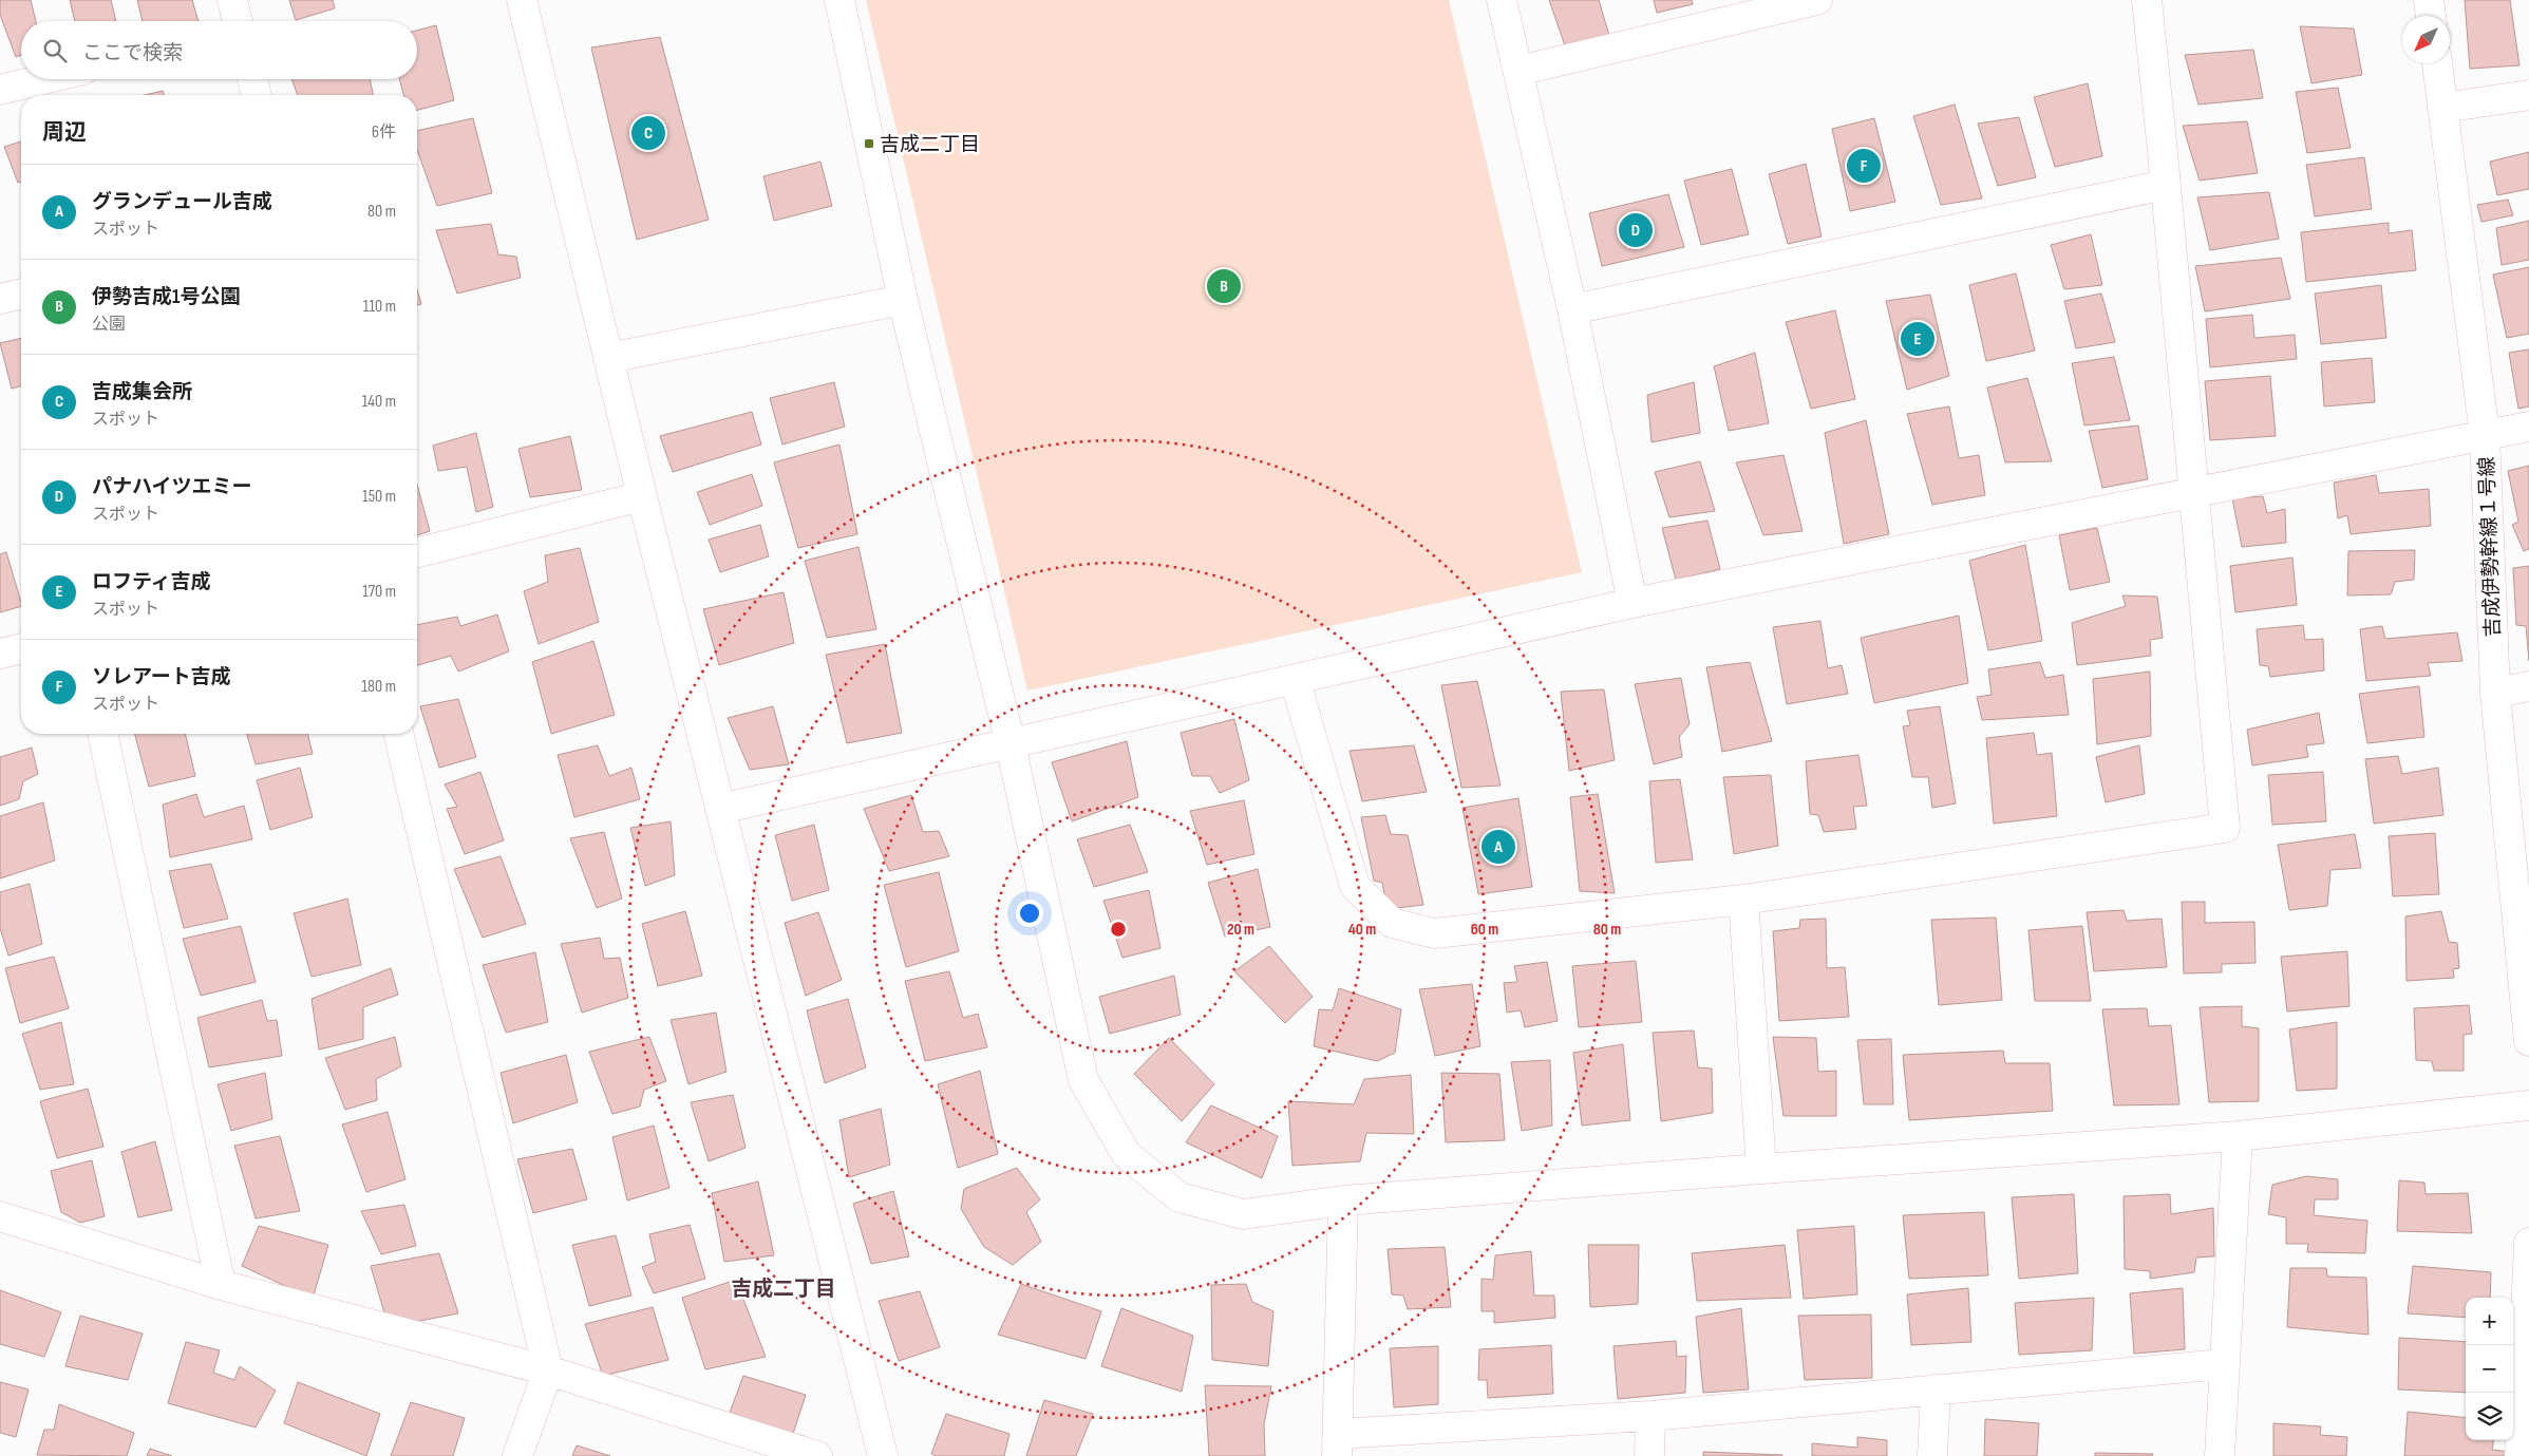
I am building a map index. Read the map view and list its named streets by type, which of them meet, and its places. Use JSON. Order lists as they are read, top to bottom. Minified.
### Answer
{"streets":{"street":["吉成伊勢幹線１号線"]},"districts":["吉成二丁目"],"places":{"transit":["吉成二丁目"]},"north":"bottom left","page":{"search":"ここで検索","heading":["周辺","6件"],"pins":["C","F","D","B","E","A"],"list":[{"mark":"A","name":"グランデュール吉成","note":"スポット","value":"80 m"},{"mark":"B","name":"伊勢吉成1号公園","note":"公園","value":"110 m"},{"mark":"C","name":"吉成集会所","note":"スポット","value":"140 m"},{"mark":"D","name":"パナハイツエミー","note":"スポット","value":"150 m"},{"mark":"E","name":"ロフティ吉成","note":"スポット","value":"170 m"},{"mark":"F","name":"ソレアート吉成","note":"スポット","value":"180 m"}],"map_buttons":["+","−"]},"rings":["20 m","40 m","60 m","80 m"]}
